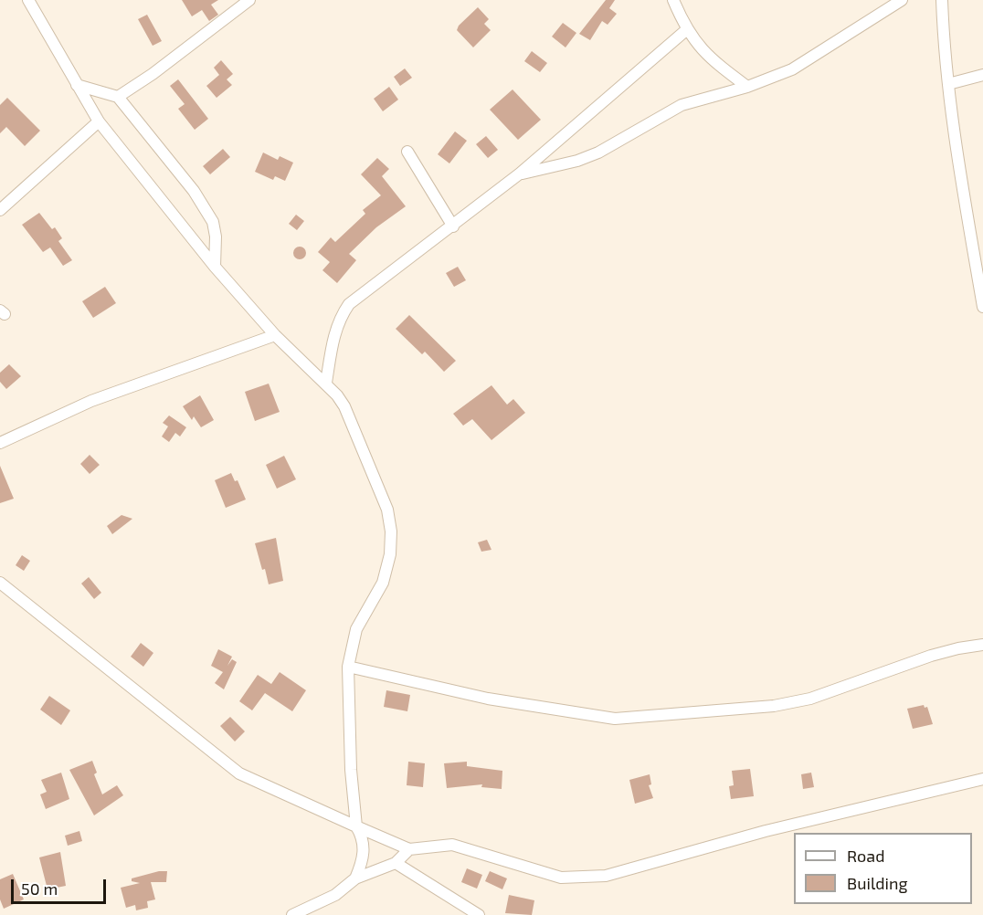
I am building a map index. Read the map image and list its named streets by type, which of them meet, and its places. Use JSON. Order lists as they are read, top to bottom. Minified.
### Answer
{"legend":["Road","Building"],"scale_bar":"50 m"}
